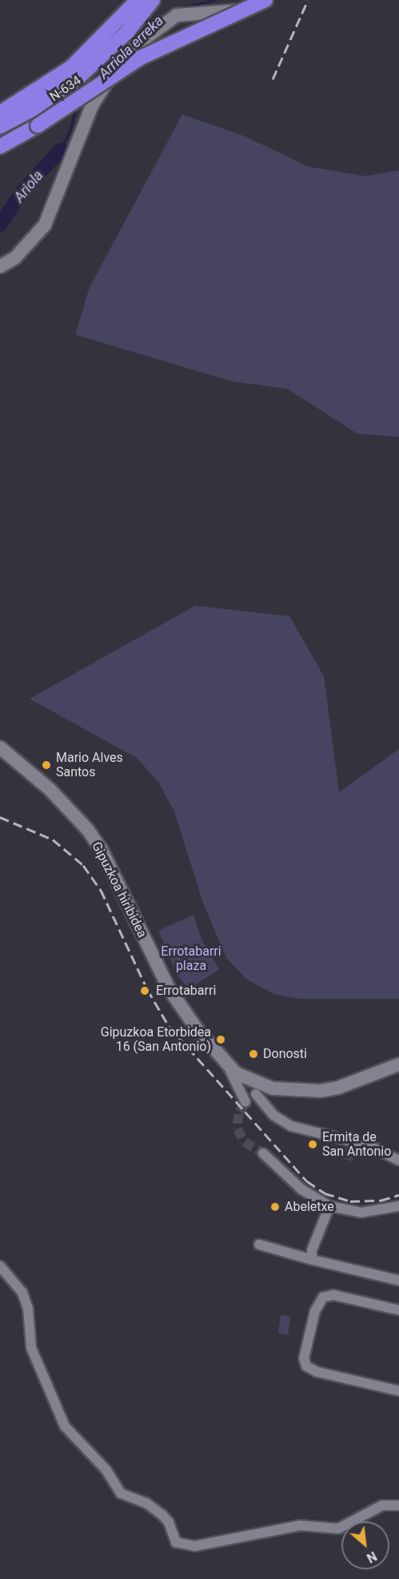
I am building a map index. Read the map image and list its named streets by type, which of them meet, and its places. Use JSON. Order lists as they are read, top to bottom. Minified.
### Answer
{"streets":{"highway":["N-634"],"street":["Gipuzkoa hiribidea"]},"water":["Arriola erreka","Ariola"],"parks":["Errotabarri plaza"],"places":["Mario Alves Santos","Errotabarri","Gipuzkoa Etorbidea 16 (San Antonio)","Donosti","Ermita de San Antonio","Abeletxe"],"north":"bottom right"}
